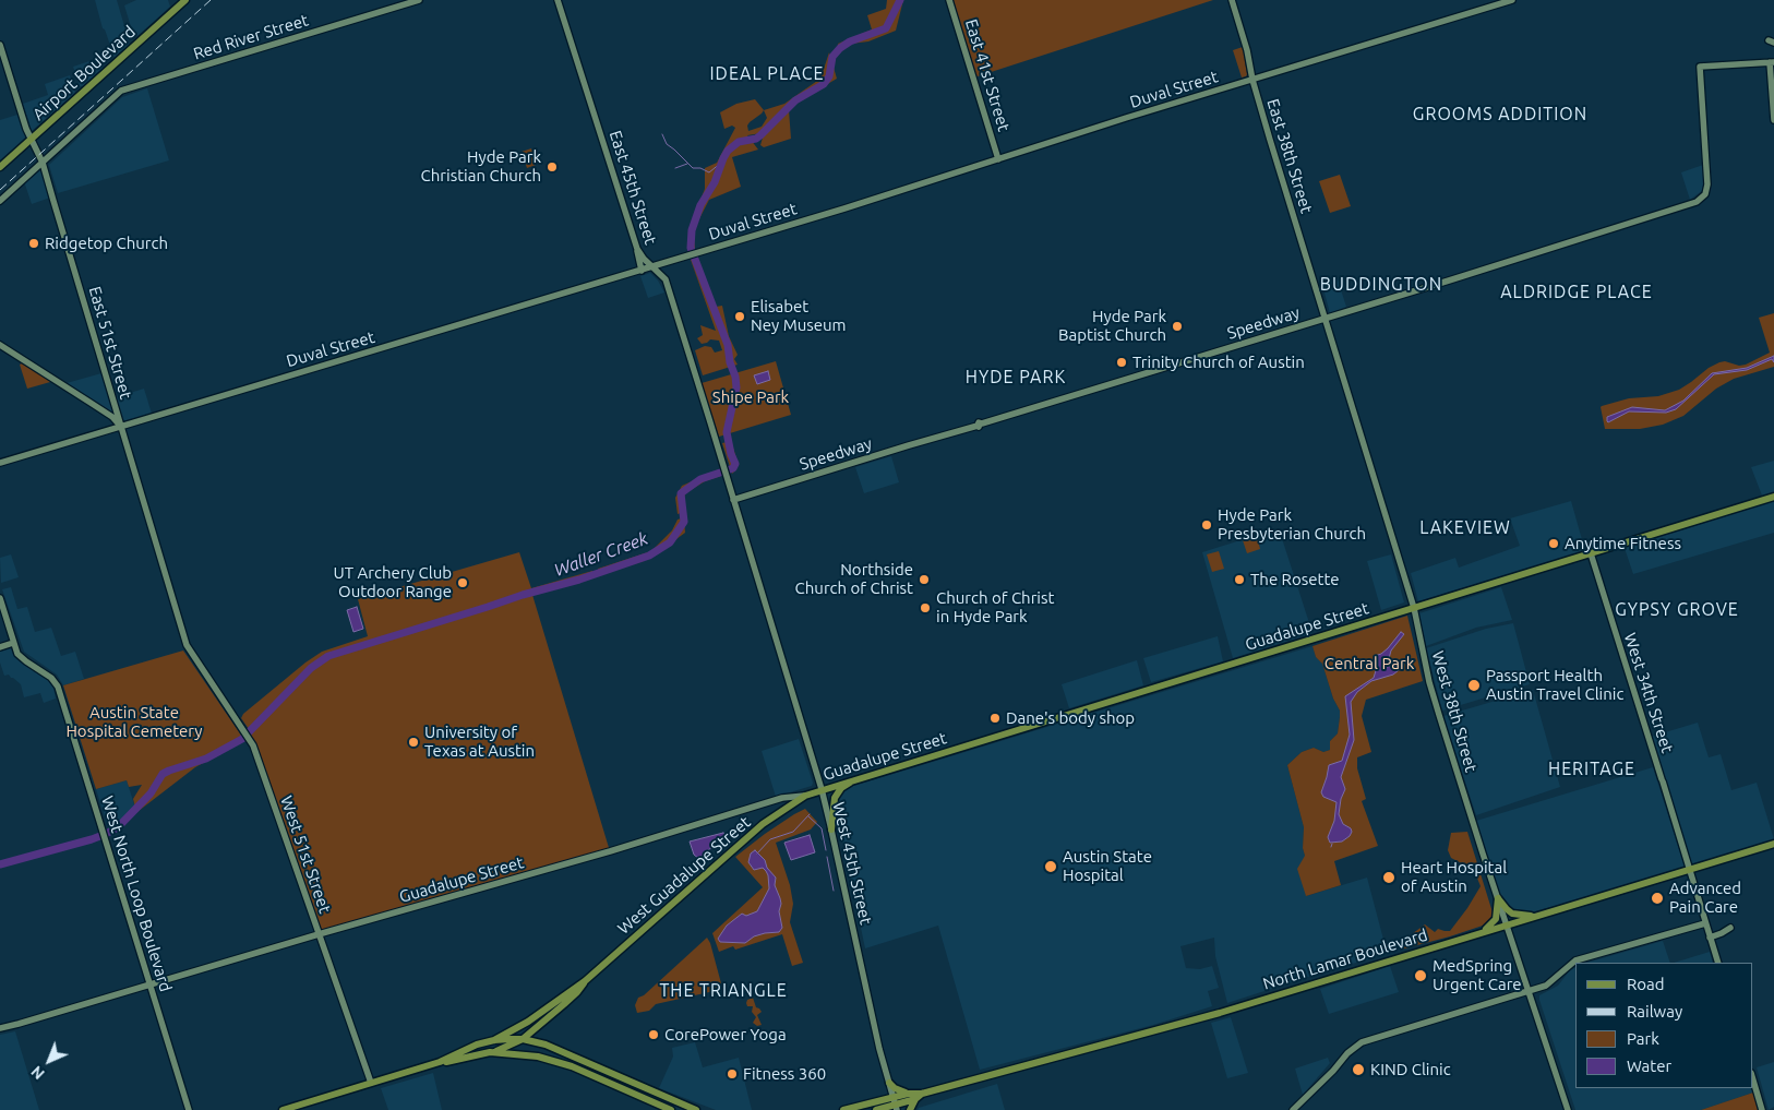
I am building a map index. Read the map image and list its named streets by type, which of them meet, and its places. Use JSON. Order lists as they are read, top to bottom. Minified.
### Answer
{"streets":{"main road":["Airport Boulevard","Guadalupe Street","West Guadalupe Street","North Lamar Boulevard"],"street":["Red River Street","East 41st Street","Duval Street","East 38th Street","East 45th Street","Speedway","East 51st Street","West 34th Street","West 38th Street","West 51st Street","West 45th Street","West North Loop Boulevard"]},"crossings":[["Red River Street","East 51st Street"],["Airport Boulevard","East 51st Street"],["East 41st Street","Duval Street"],["Duval Street","East 38th Street"],["Duval Street","East 45th Street"],["Duval Street","East 51st Street"],["East 38th Street","Speedway"],["East 38th Street","West 38th Street"],["Speedway","West 38th Street"],["Speedway","West 45th Street"],["East 51st Street","West 51st Street"],["Guadalupe Street","West 34th Street"],["Guadalupe Street","West 38th Street"],["Guadalupe Street","West 51st Street"],["Guadalupe Street","West 45th Street"],["Guadalupe Street","West Guadalupe Street"],["Guadalupe Street","West North Loop Boulevard"],["West 34th Street","North Lamar Boulevard"],["West 38th Street","North Lamar Boulevard"],["West 45th Street","North Lamar Boulevard"]],"districts":["IDEAL PLACE","GROOMS ADDITION","BUDDINGTON","ALDRIDGE PLACE","HYDE PARK","LAKEVIEW","GYPSY GROVE","HERITAGE","THE TRIANGLE"],"water":["Waller Creek"],"parks":["Shipe Park","Central Park","Austin State Hospital Cemetery"],"places":["Hyde Park Christian Church","Ridgetop Church","Elisabet Ney Museum","Hyde Park Baptist Church","Trinity Church of Austin","Hyde Park Presbyterian Church","Anytime Fitness","Northside Church of Christ","The Rosette","UT Archery Club Outdoor Range","Church of Christ in Hyde Park","Passport Health Austin Travel Clinic","Dane's body shop","University of Texas at Austin","Austin State Hospital","Heart Hospital of Austin","Advanced Pain Care","MedSpring Urgent Care","CorePower Yoga","KIND Clinic","Fitness 360"],"legend":["Road","Railway","Park","Water"],"north":"bottom left"}
